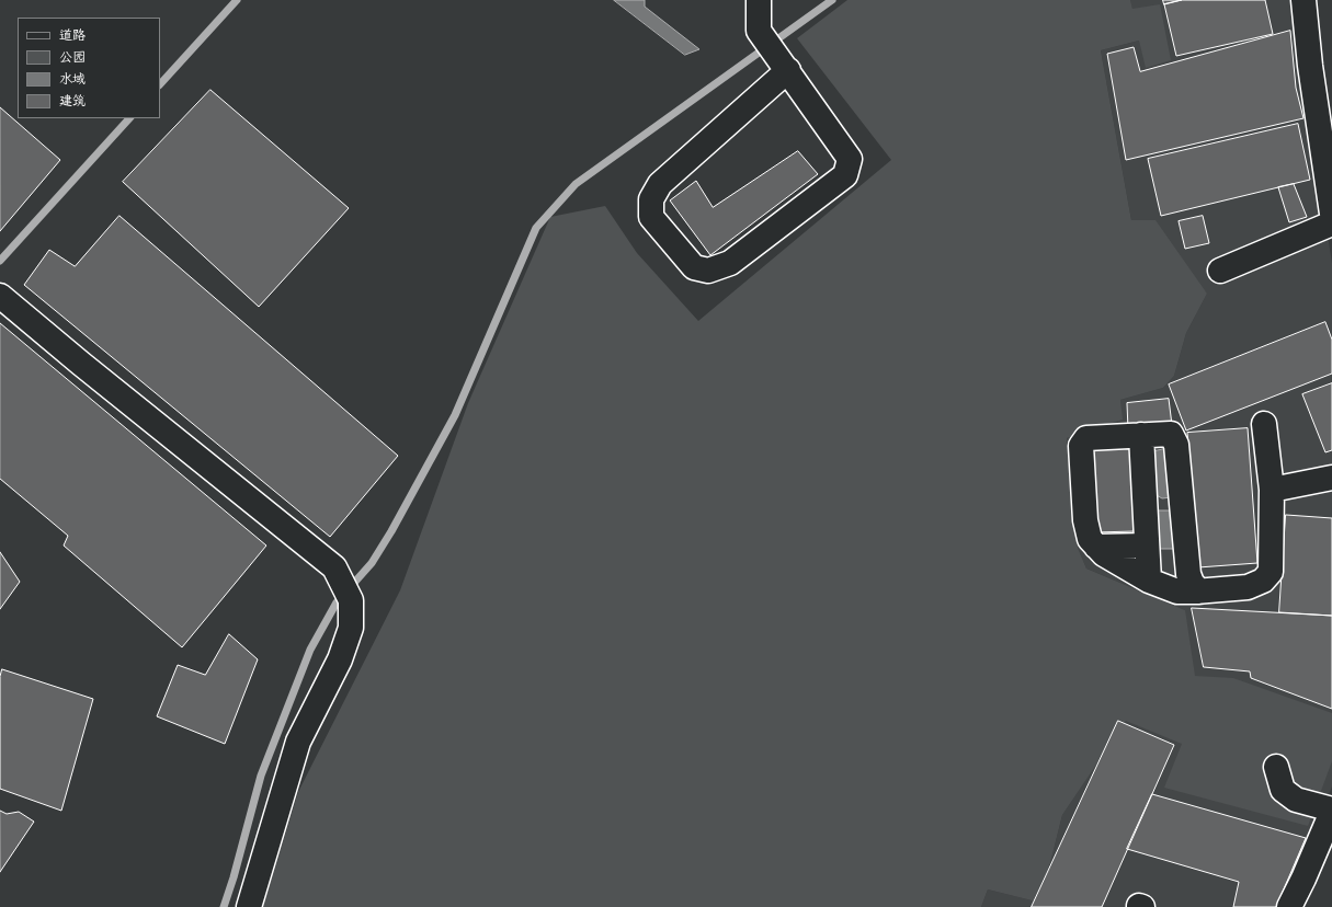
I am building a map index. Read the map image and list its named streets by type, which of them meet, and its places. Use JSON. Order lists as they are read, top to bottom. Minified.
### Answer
{"legend":["道路","公园","水域","建筑"]}
